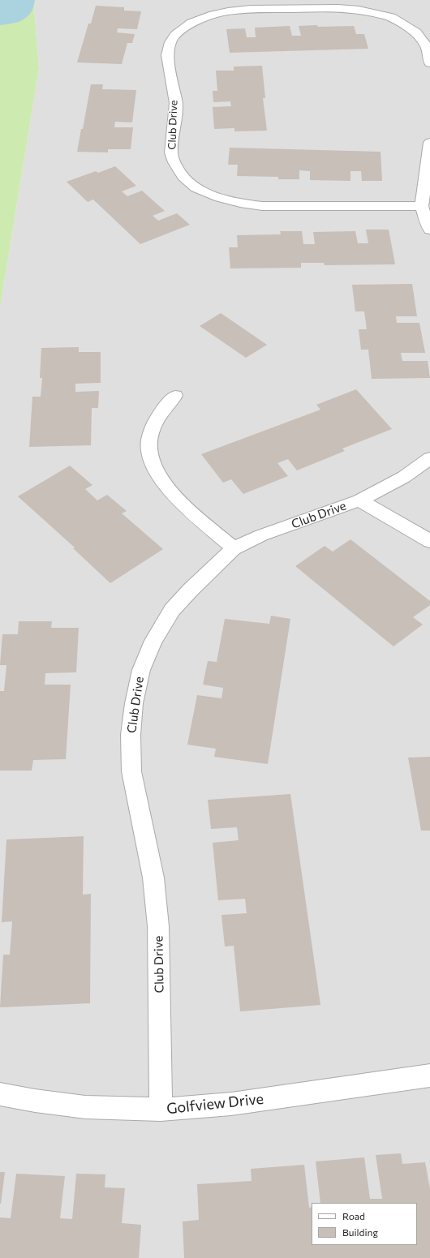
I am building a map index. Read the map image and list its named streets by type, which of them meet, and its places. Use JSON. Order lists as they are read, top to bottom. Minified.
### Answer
{"streets":{"street":["Club Drive","Golfview Drive"]},"crossings":[["Club Drive","Golfview Drive"]],"legend":["Road","Building"]}
